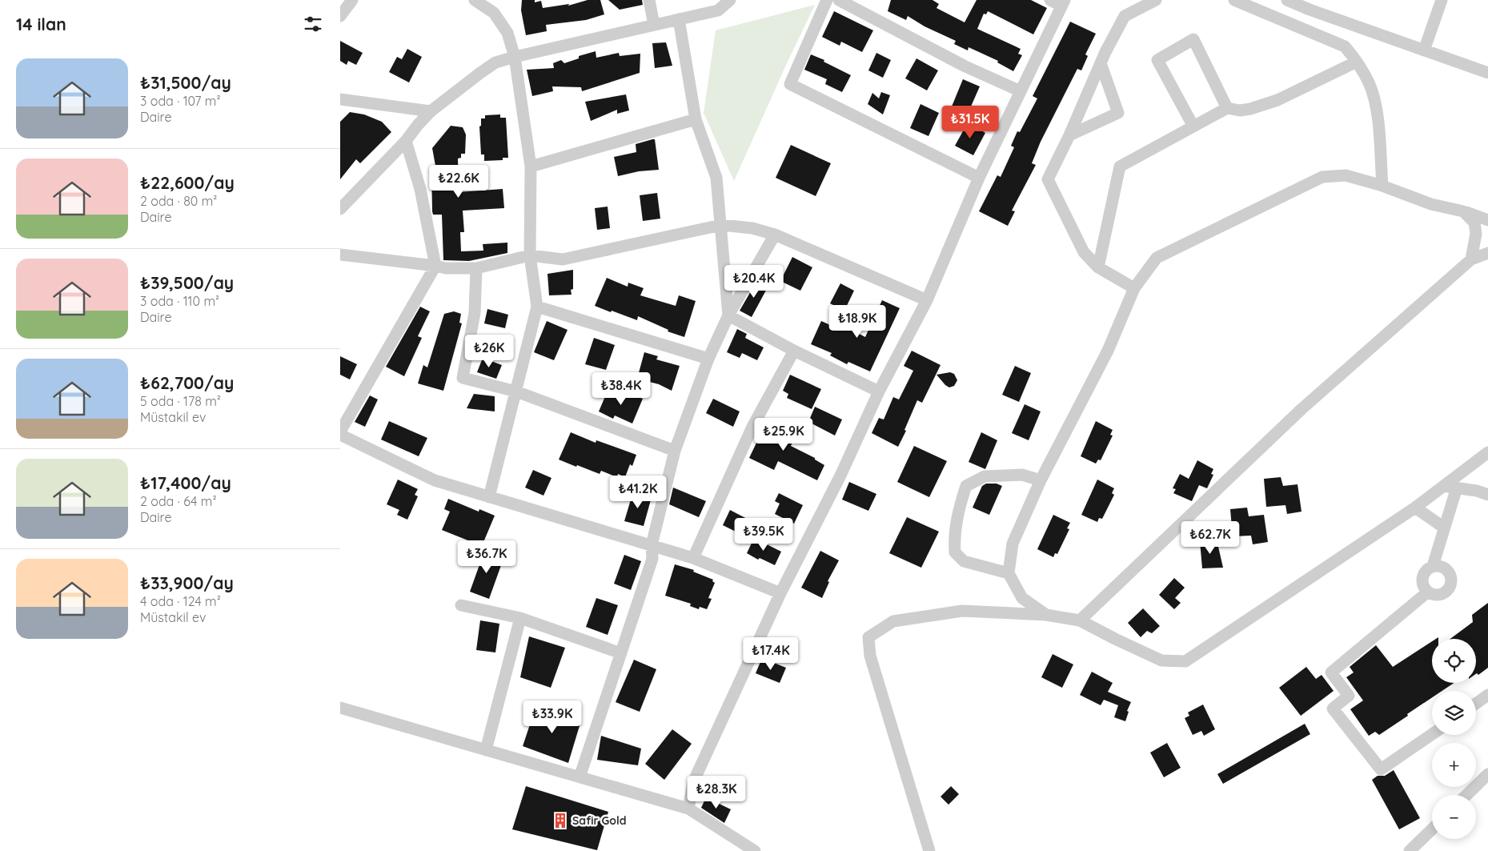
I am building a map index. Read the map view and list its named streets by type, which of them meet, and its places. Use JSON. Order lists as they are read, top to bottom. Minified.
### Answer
{"places":{"building":["Safir Gold"]},"page":{"heading":"14 ilan","list":[{"name":"₺31,500/ay","note":"3 oda · 107 m² · Daire"},{"name":"₺22,600/ay","note":"2 oda · 80 m² · Daire"},{"name":"₺39,500/ay","note":"3 oda · 110 m² · Daire"},{"name":"₺62,700/ay","note":"5 oda · 178 m² · Müstakil ev"},{"name":"₺17,400/ay","note":"2 oda · 64 m² · Daire"},{"name":"₺33,900/ay","note":"4 oda · 124 m² · Müstakil ev"}],"price":["₺31.5K","₺22.6K","₺20.4K","₺18.9K","₺26K","₺38.4K","₺25.9K","₺41.2K","₺39.5K","₺62.7K","₺36.7K","₺17.4K","₺33.9K","₺28.3K"],"map_buttons":["+","−"]}}
